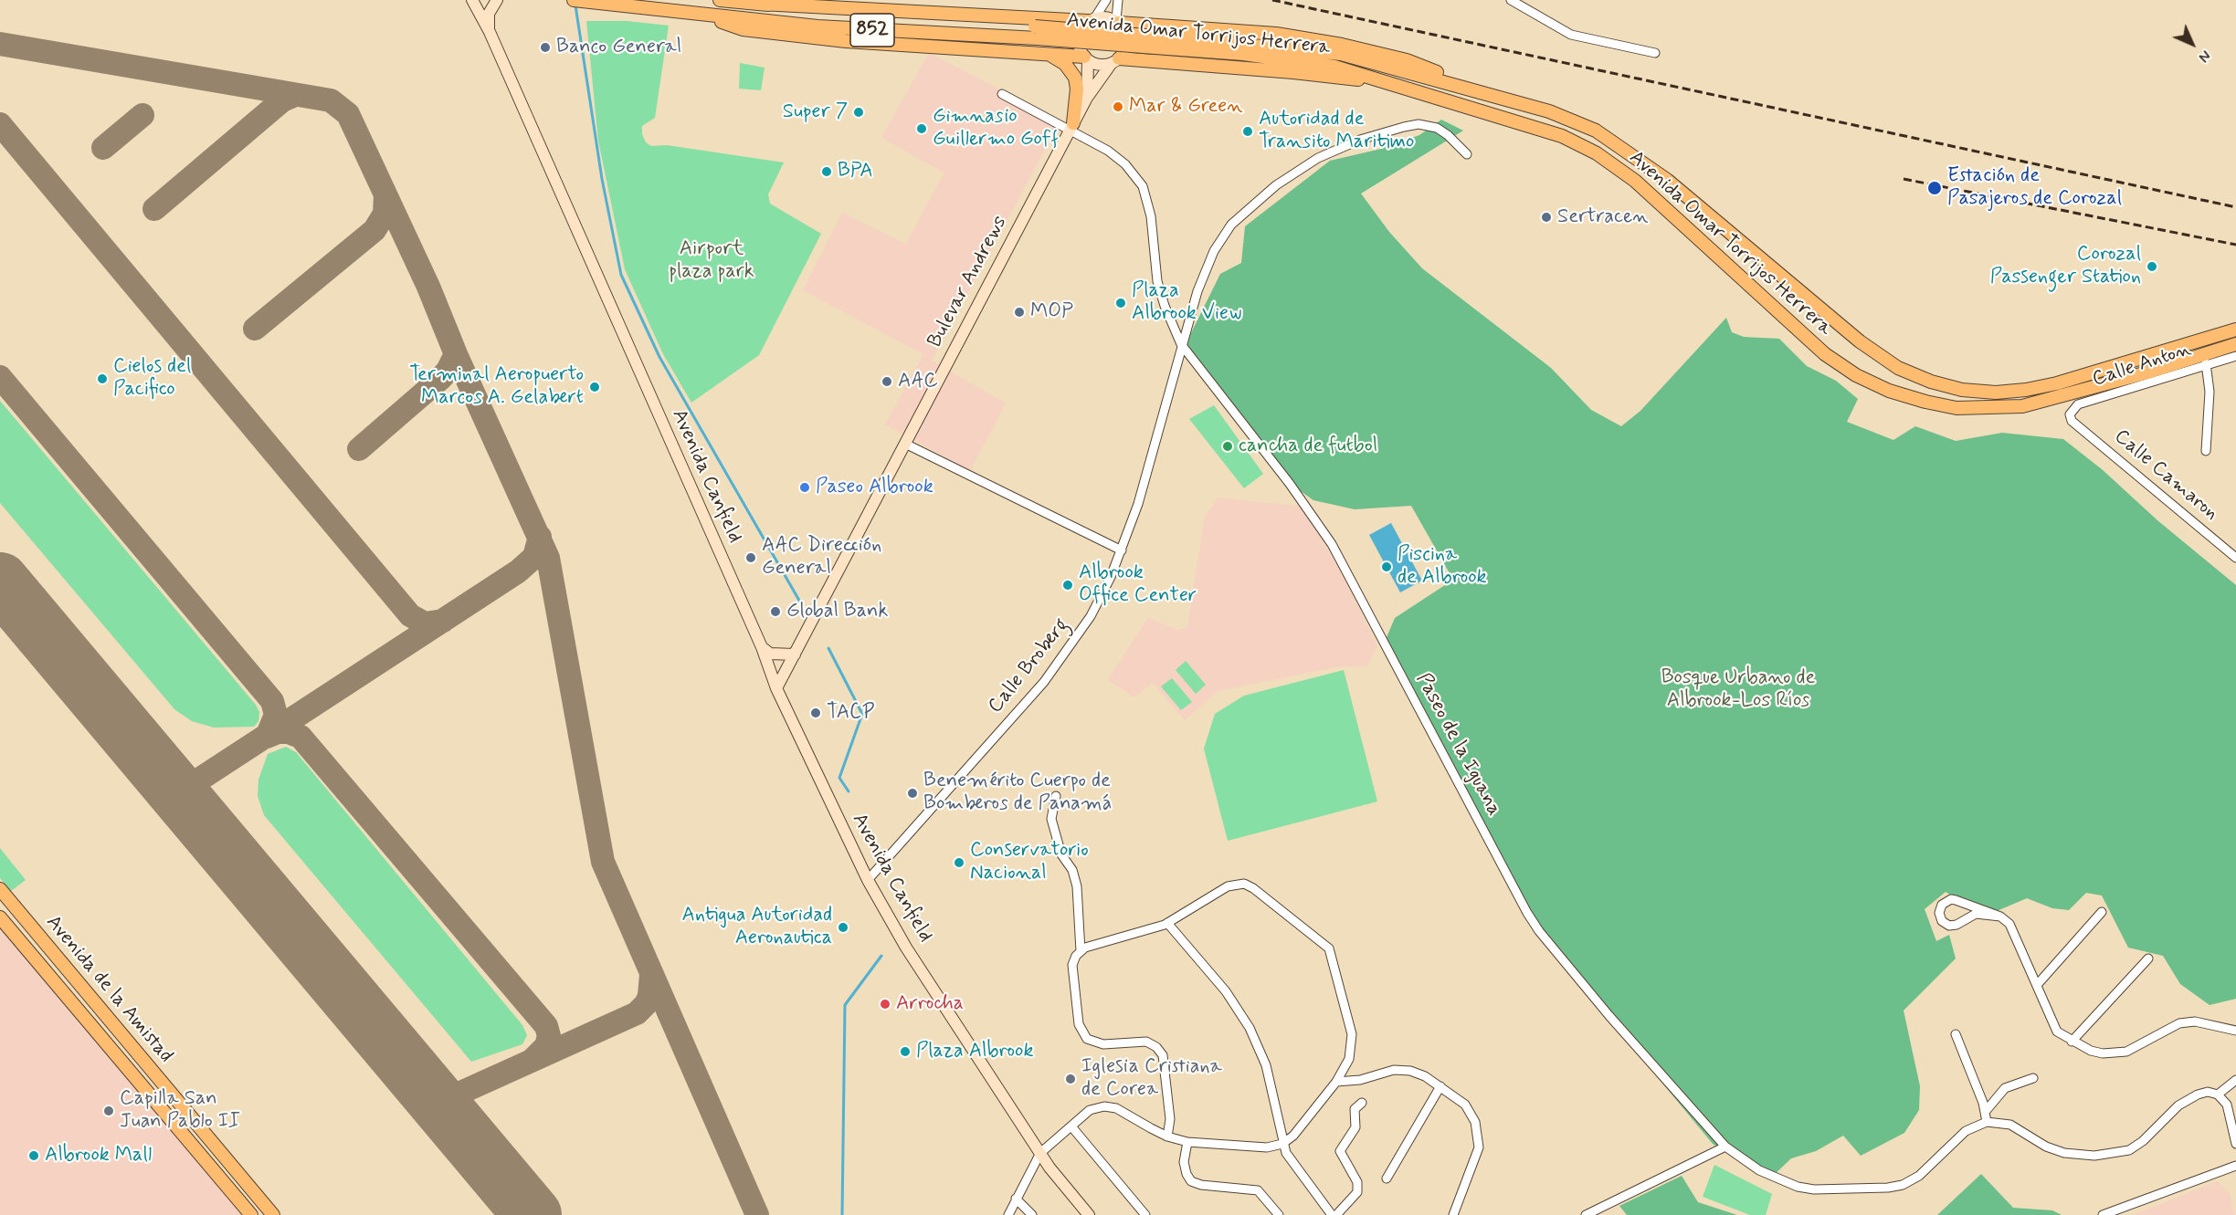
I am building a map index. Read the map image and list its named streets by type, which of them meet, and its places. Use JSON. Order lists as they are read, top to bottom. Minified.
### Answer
{"streets":{"main road":["852","Avenida Omar Torrijos Herrera","Bulevar Andrews","Avenida Canfield","Avenida de la Amistad"],"street":["Calle Anton","Calle Camaron","Calle Broberg","Paseo de la Iguana"]},"crossings":[["Bulevar Andrews","Avenida Canfield"],["Bulevar Andrews","Paseo de la Iguana"],["Calle Anton","Calle Camaron"],["Avenida Canfield","Calle Broberg"],["Calle Broberg","Paseo de la Iguana"]],"parks":["Airport plaza park","Bosque Urbano de Albrook-Los Ríos"],"places":["Banco General","Mar & Green","Super 7","Gimnasio Guillermo Goff","Autoridad de Transito Maritimo","BPA","Estación de Pasajeros de Corozal","Sertracen","Corozal Passenger Station","Plaza Albrook View","MOP","Cielos del Pacifico","AAC","Terminal Aeropuerto Marcos A. Gelabert","cancha de futbol","Paseo Albrook","AAC Dirección General","Piscina de Albrook","Albrook Office Center","Global Bank","TACP","Benemérito Cuerpo de Bomberos de Panamá","Conservatorio Nacional","Antigua Autoridad Aeronautica","Arrocha","Plaza Albrook","Iglesia Cristiana de Corea","Capilla San Juan Pablo II","Albrook Mall"],"north":"bottom right"}
